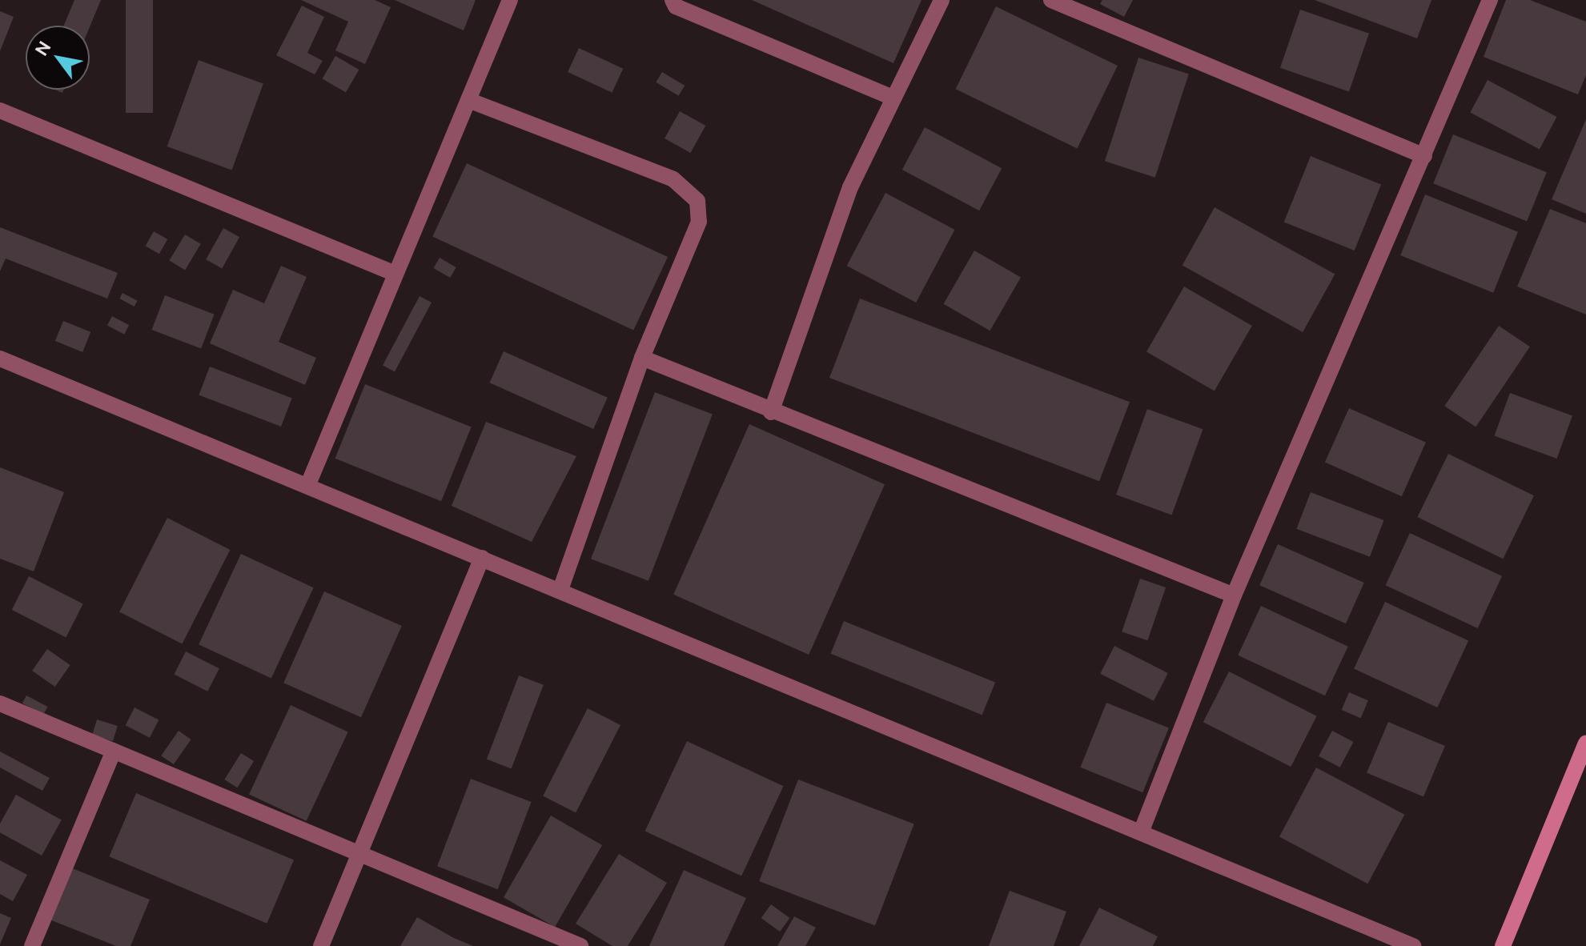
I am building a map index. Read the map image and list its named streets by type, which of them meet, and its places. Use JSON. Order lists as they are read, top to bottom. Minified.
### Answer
{"north":"top left"}
